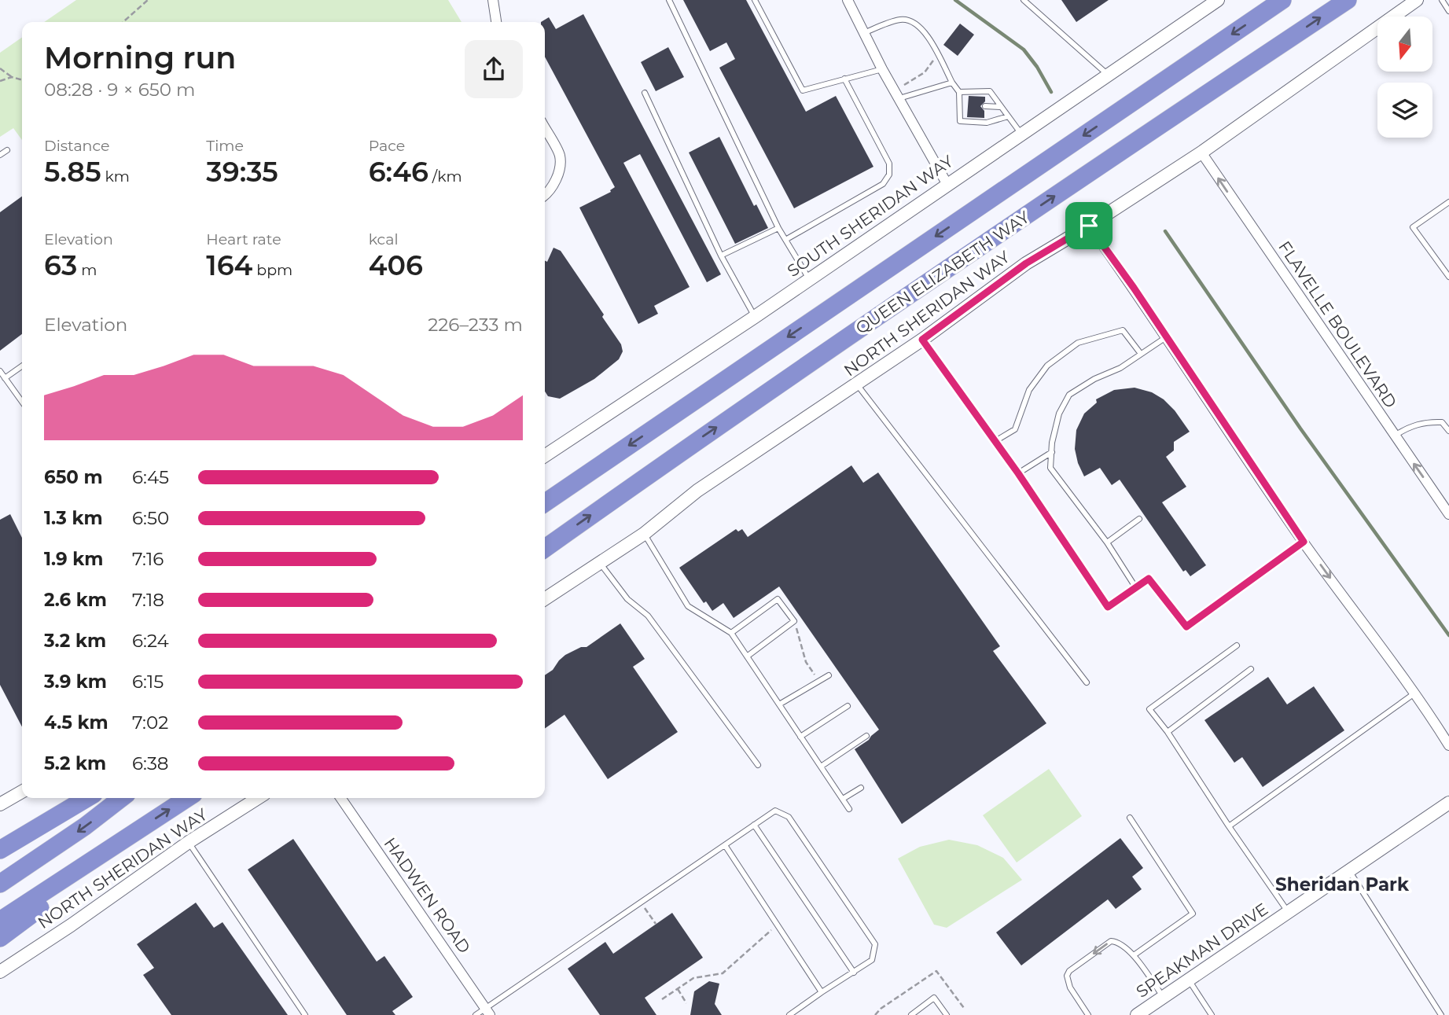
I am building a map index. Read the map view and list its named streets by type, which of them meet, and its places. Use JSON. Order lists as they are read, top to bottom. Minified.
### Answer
{"streets":{"highway":["QUEEN ELIZABETH WAY"],"street":["SOUTH SHERIDAN WAY","NORTH SHERIDAN WAY","FLAVELLE BOULEVARD","HADWEN ROAD","SPEAKMAN DRIVE"]},"crossings":[["NORTH SHERIDAN WAY","FLAVELLE BOULEVARD"]],"one_way":["FLAVELLE BOULEVARD"],"districts":["Sheridan Park"],"north":"bottom","page":{"heading":["Morning run","08:28 · 9 × 650 m"],"stats":[["Distance","5.85 km"],["Time","39:35"],["Pace","6:46 /km"],["Elevation","63 m"],["Heart rate","164 bpm"],["kcal","406"]],"chart":["Elevation","226–233 m"],"list":[{"name":"650 m","note":"6:45"},{"name":"1.3 km","note":"6:50"},{"name":"1.9 km","note":"7:16"},{"name":"2.6 km","note":"7:18"},{"name":"3.2 km","note":"6:24"},{"name":"3.9 km","note":"6:15"},{"name":"4.5 km","note":"7:02"},{"name":"5.2 km","note":"6:38"}]}}
